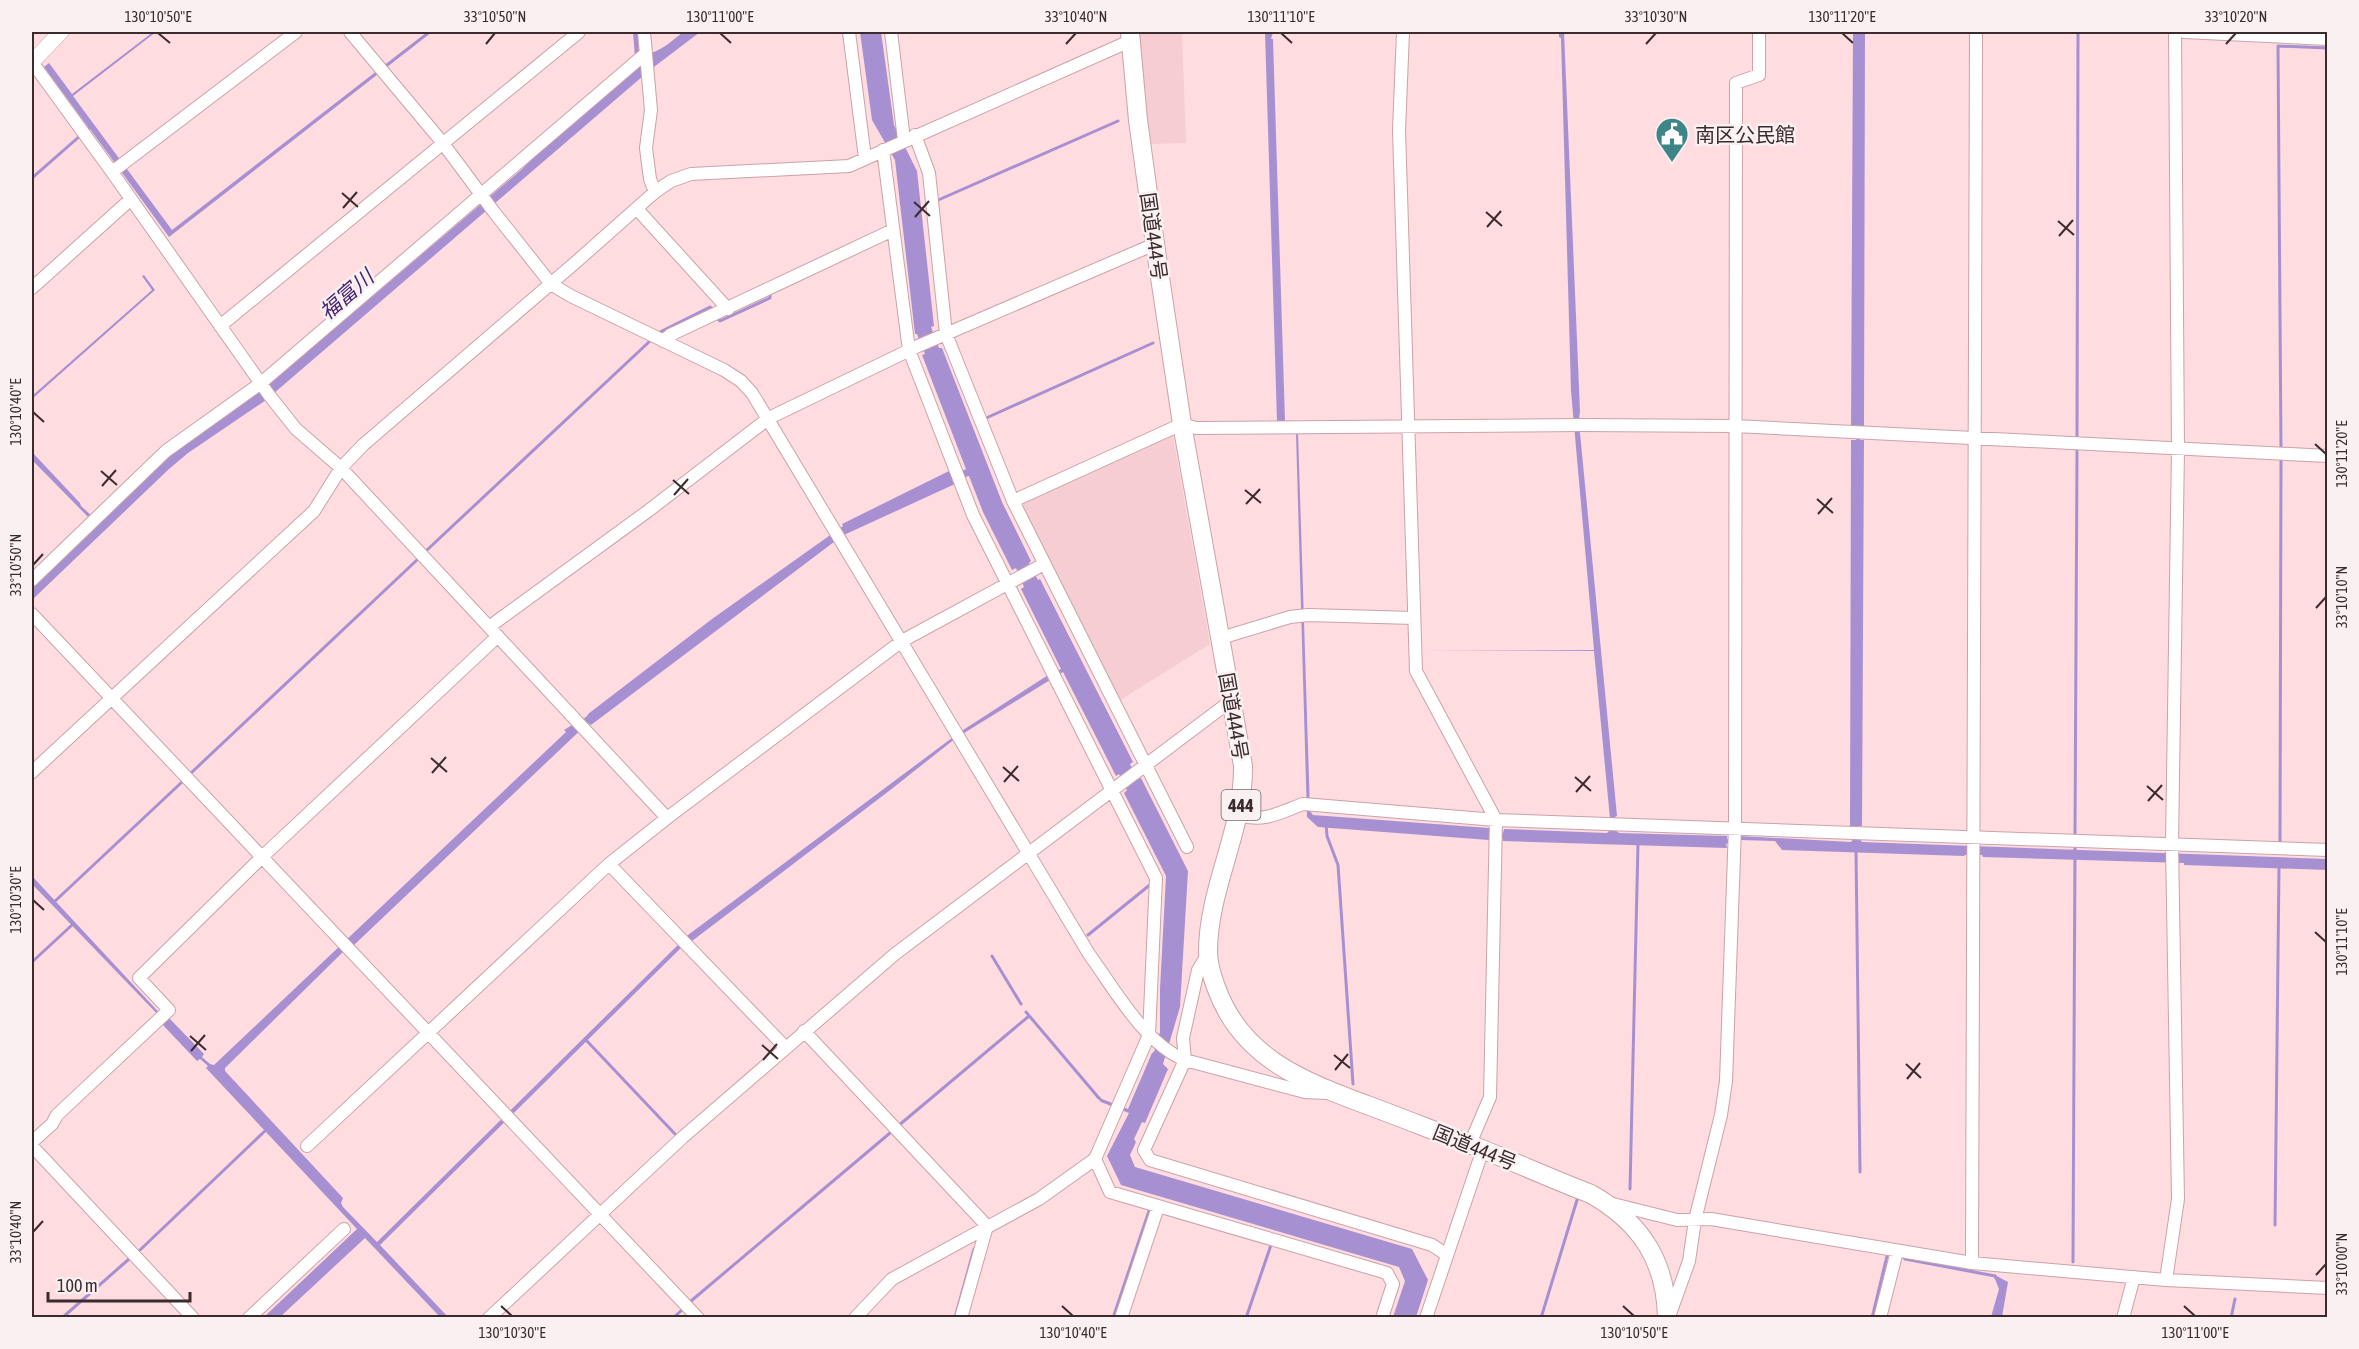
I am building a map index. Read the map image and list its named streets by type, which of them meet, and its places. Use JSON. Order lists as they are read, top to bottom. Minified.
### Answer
{"streets":{"highway":["国道444号","444"]},"water":["福富川"],"places":{"public building":["南区公民館"]},"scale_bar":"100 m","coordinates":["130°10'50\"E","33°10'50\"N","130°11'00\"E","33°10'40\"N","130°11'10\"E","33°10'30\"N","130°11'20\"E","33°10'20\"N","130°10'40\"E","33°10'10\"N","130°10'30\"E","33°10'00\"N"]}
